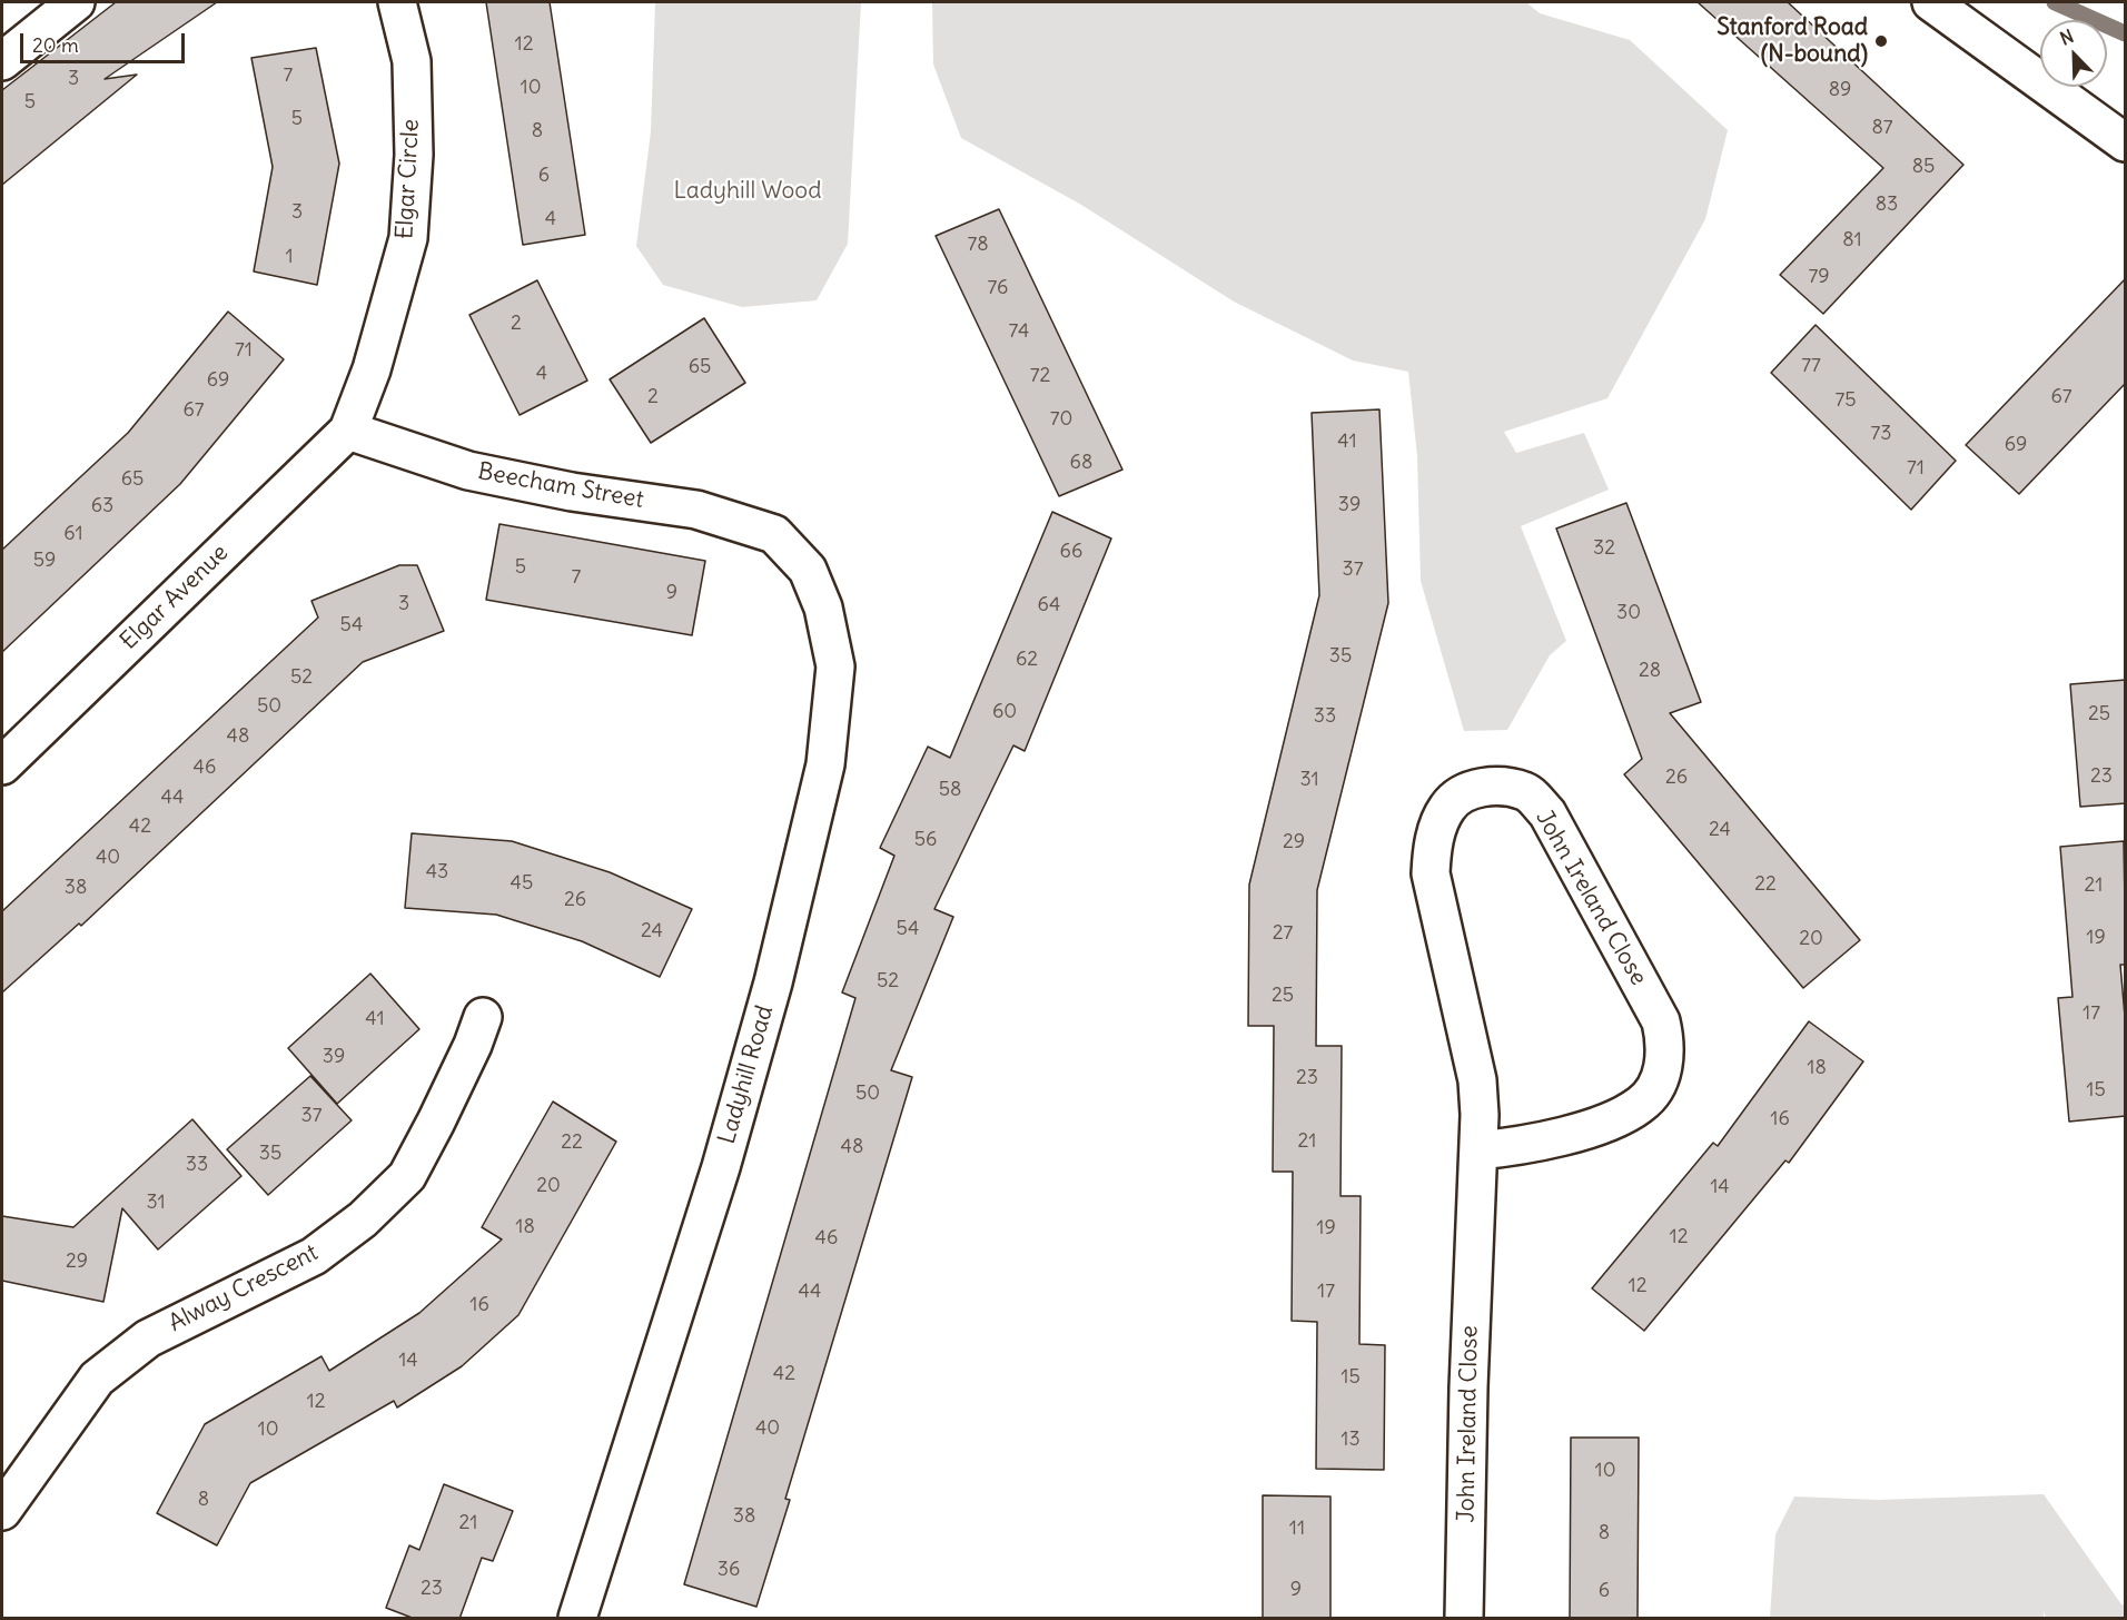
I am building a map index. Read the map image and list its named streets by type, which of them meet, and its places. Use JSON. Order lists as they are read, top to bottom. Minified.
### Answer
{"streets":{"street":["Elgar Circle","Beecham Street","Elgar Avenue","John Ireland Close","Ladyhill Road","Alway Crescent"]},"crossings":[["Elgar Circle","Beecham Street"],["Elgar Circle","Elgar Avenue"],["Beecham Street","Elgar Avenue"],["Beecham Street","Ladyhill Road"]],"parks":["Ladyhill Wood"],"places":["Stanford Road (N-bound)"],"house_numbers":["12","7","3","10","89","5","5","87","8","85","6","83","3","4","81","78","1","79","76","2","74","71","77","65","4","72","69","2","67","75","67","70","73","41","69","68","71","65","39","63","61","32","66","59","5","37","7","9","3","64","30","54","35","62","28","52","50","60","25","33","48","46","23","26","31","58","44","42","24","56","29","40","43","45","22","21","38","26","54","24","27","19","20","52","25","17","41","39","18","23","15","50","37","16","21","22","48","35","33","20","14","31","18","19","12","46","29","12","44","17","16","14","42","15","12","40","10","13","10","8","38","21","11","8","36","23","9","6"],"scale_bar":"20 m","north":"top left"}
